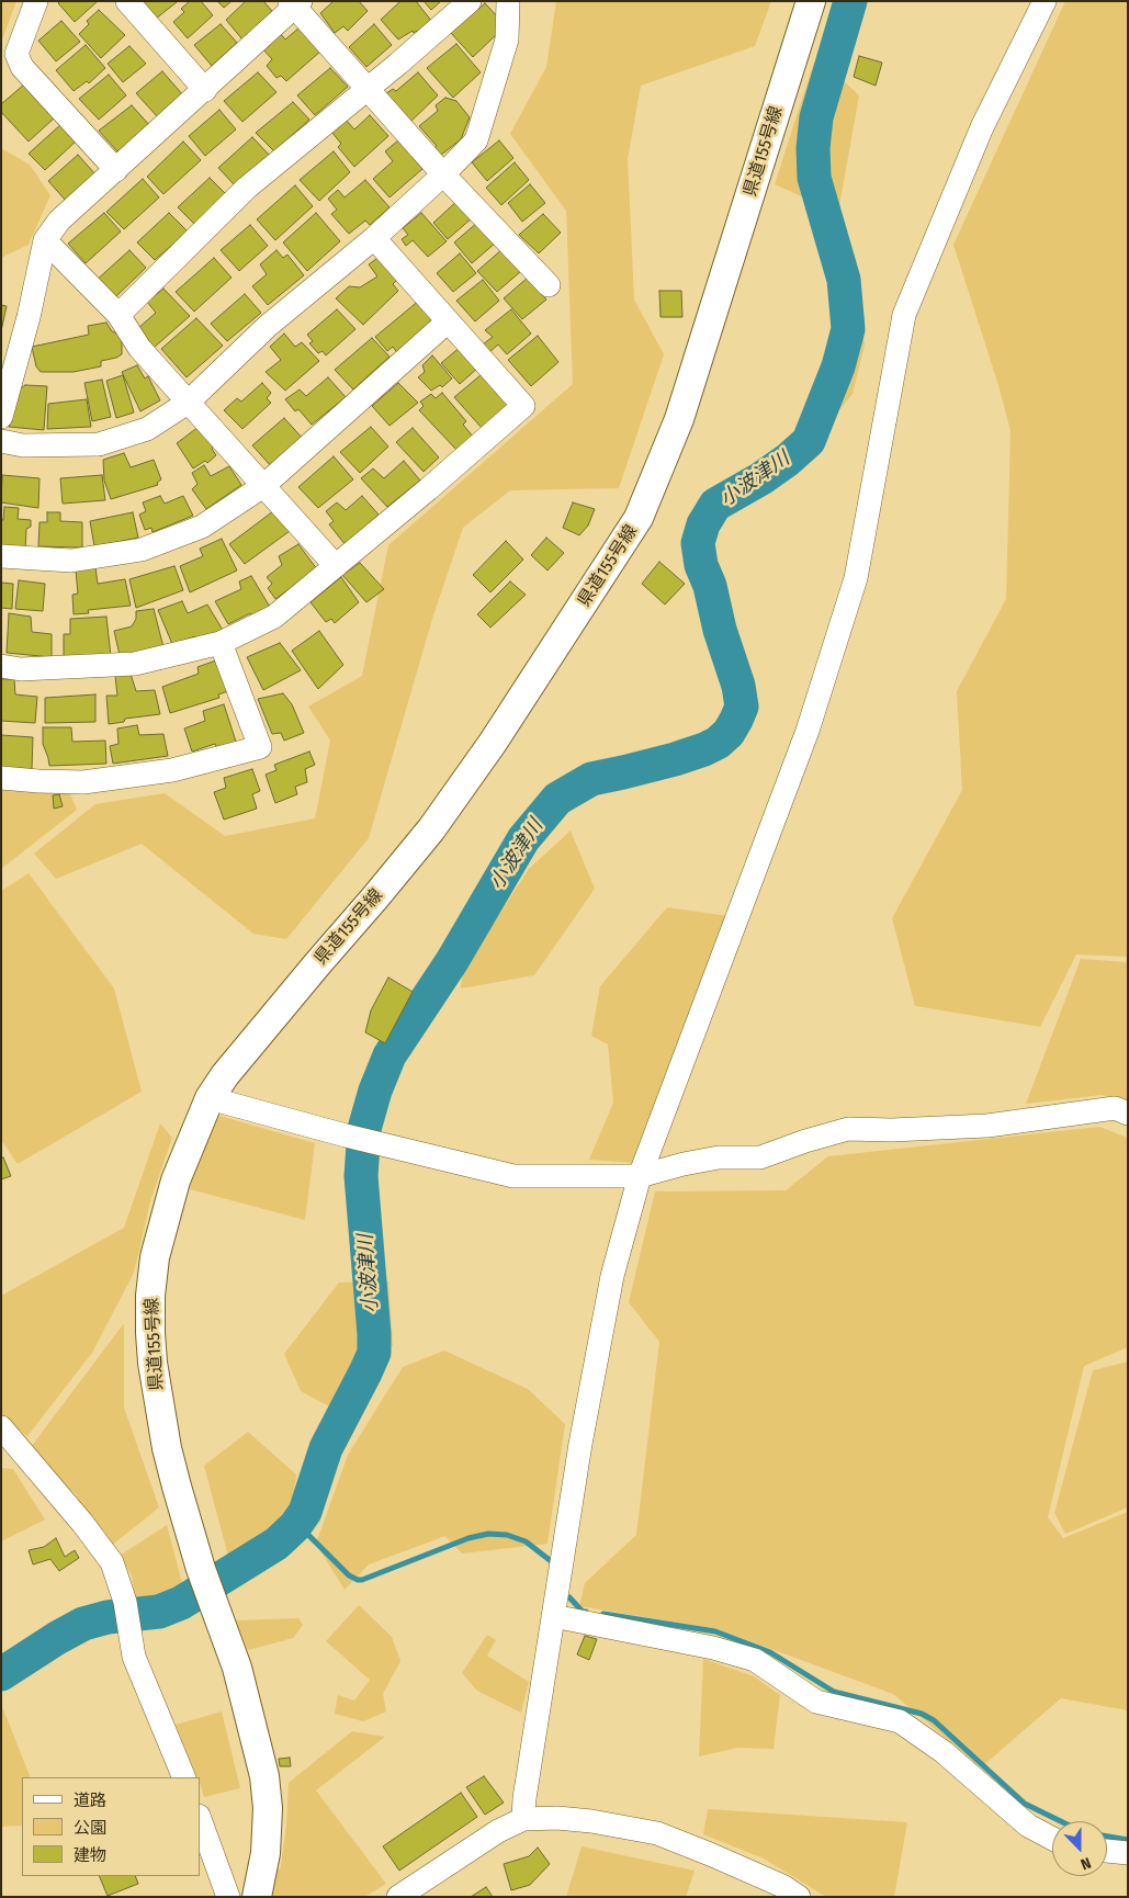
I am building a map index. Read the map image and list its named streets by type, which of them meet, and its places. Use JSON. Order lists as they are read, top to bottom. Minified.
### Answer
{"streets":{"main road":["県道155号線"]},"water":["小波津川"],"legend":["道路","公園","建物"],"north":"bottom"}
